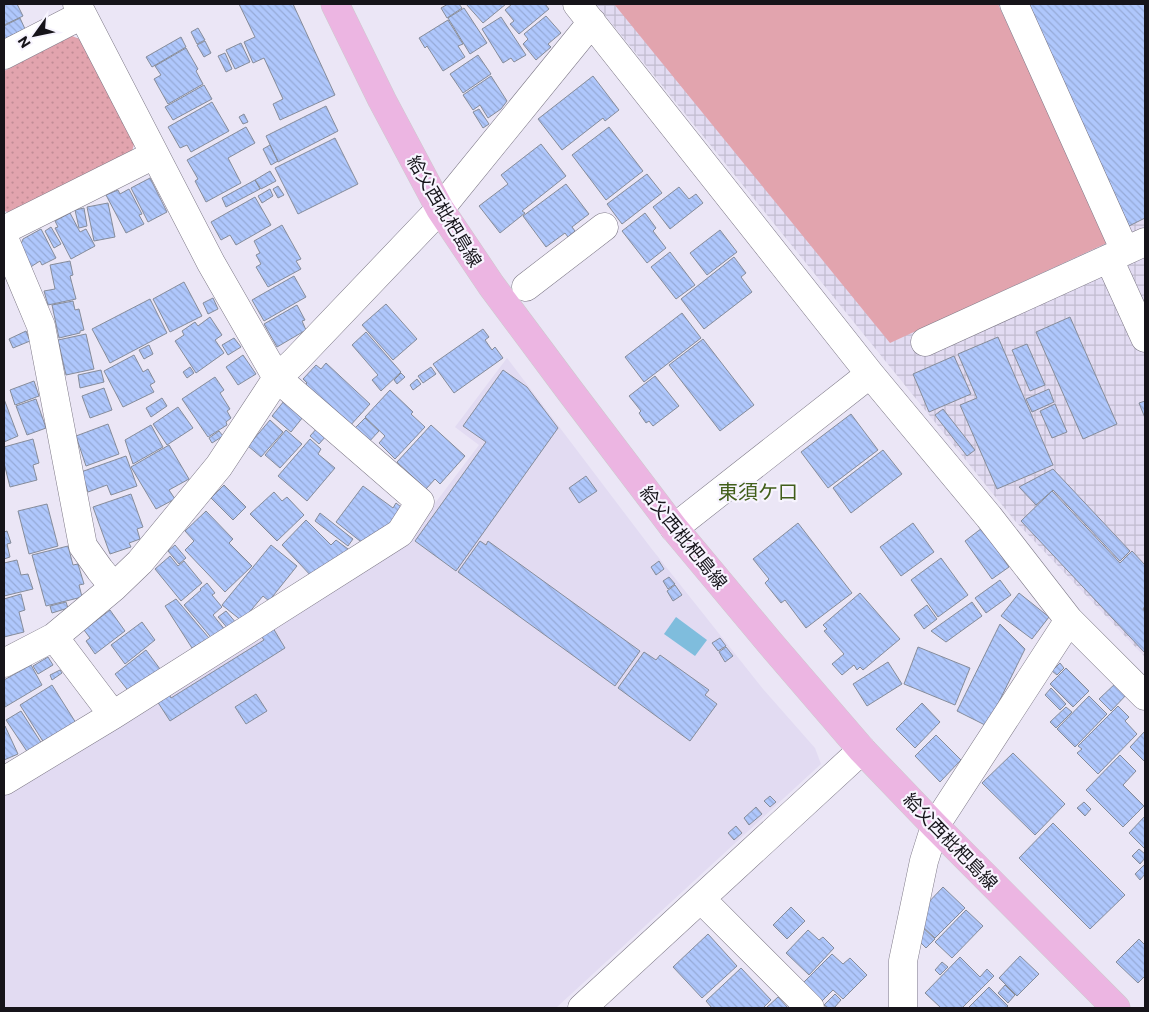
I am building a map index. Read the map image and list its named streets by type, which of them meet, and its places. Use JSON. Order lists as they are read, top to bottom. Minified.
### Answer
{"streets":{"main road":["給父西枇杷島線"]},"districts":["東須ケ口"],"north":"bottom left"}
